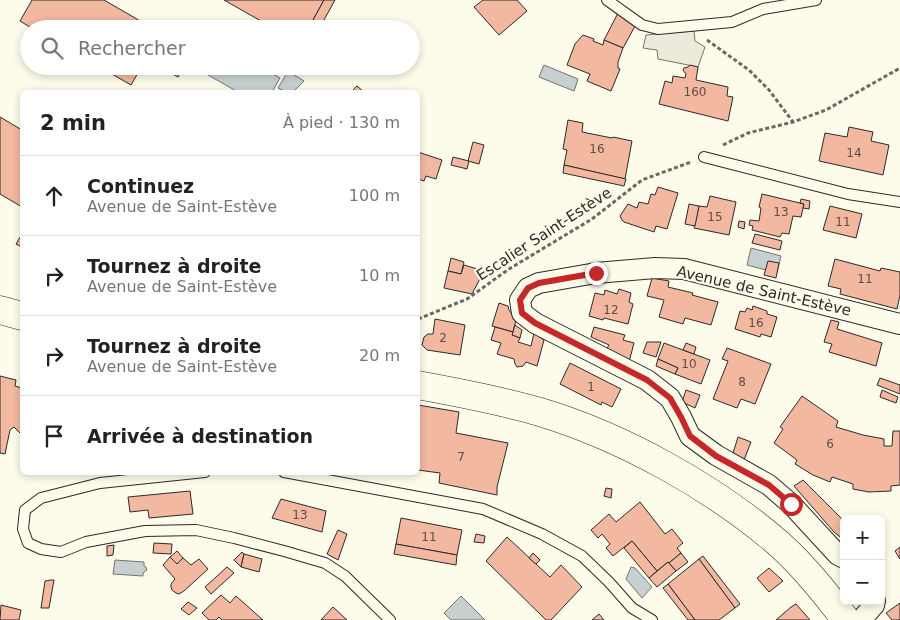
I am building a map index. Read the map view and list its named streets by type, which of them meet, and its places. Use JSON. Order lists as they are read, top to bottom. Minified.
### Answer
{"streets":{"street":["Avenue de Saint-Estève"],"path":["Escalier Saint-Estève"]},"house_numbers":["160","16","14","13","15","11","11","12","16","2","10","8","1","6","7","13","11"],"page":{"search":"Rechercher","heading":["2 min","À pied · 130 m"],"list":[["Continuez","Avenue de Saint-Estève","100 m"],["Tournez à droite","Avenue de Saint-Estève","10 m"],["Tournez à droite","Avenue de Saint-Estève","20 m"],"Arrivée à destination"],"map_buttons":["+","−"]}}
